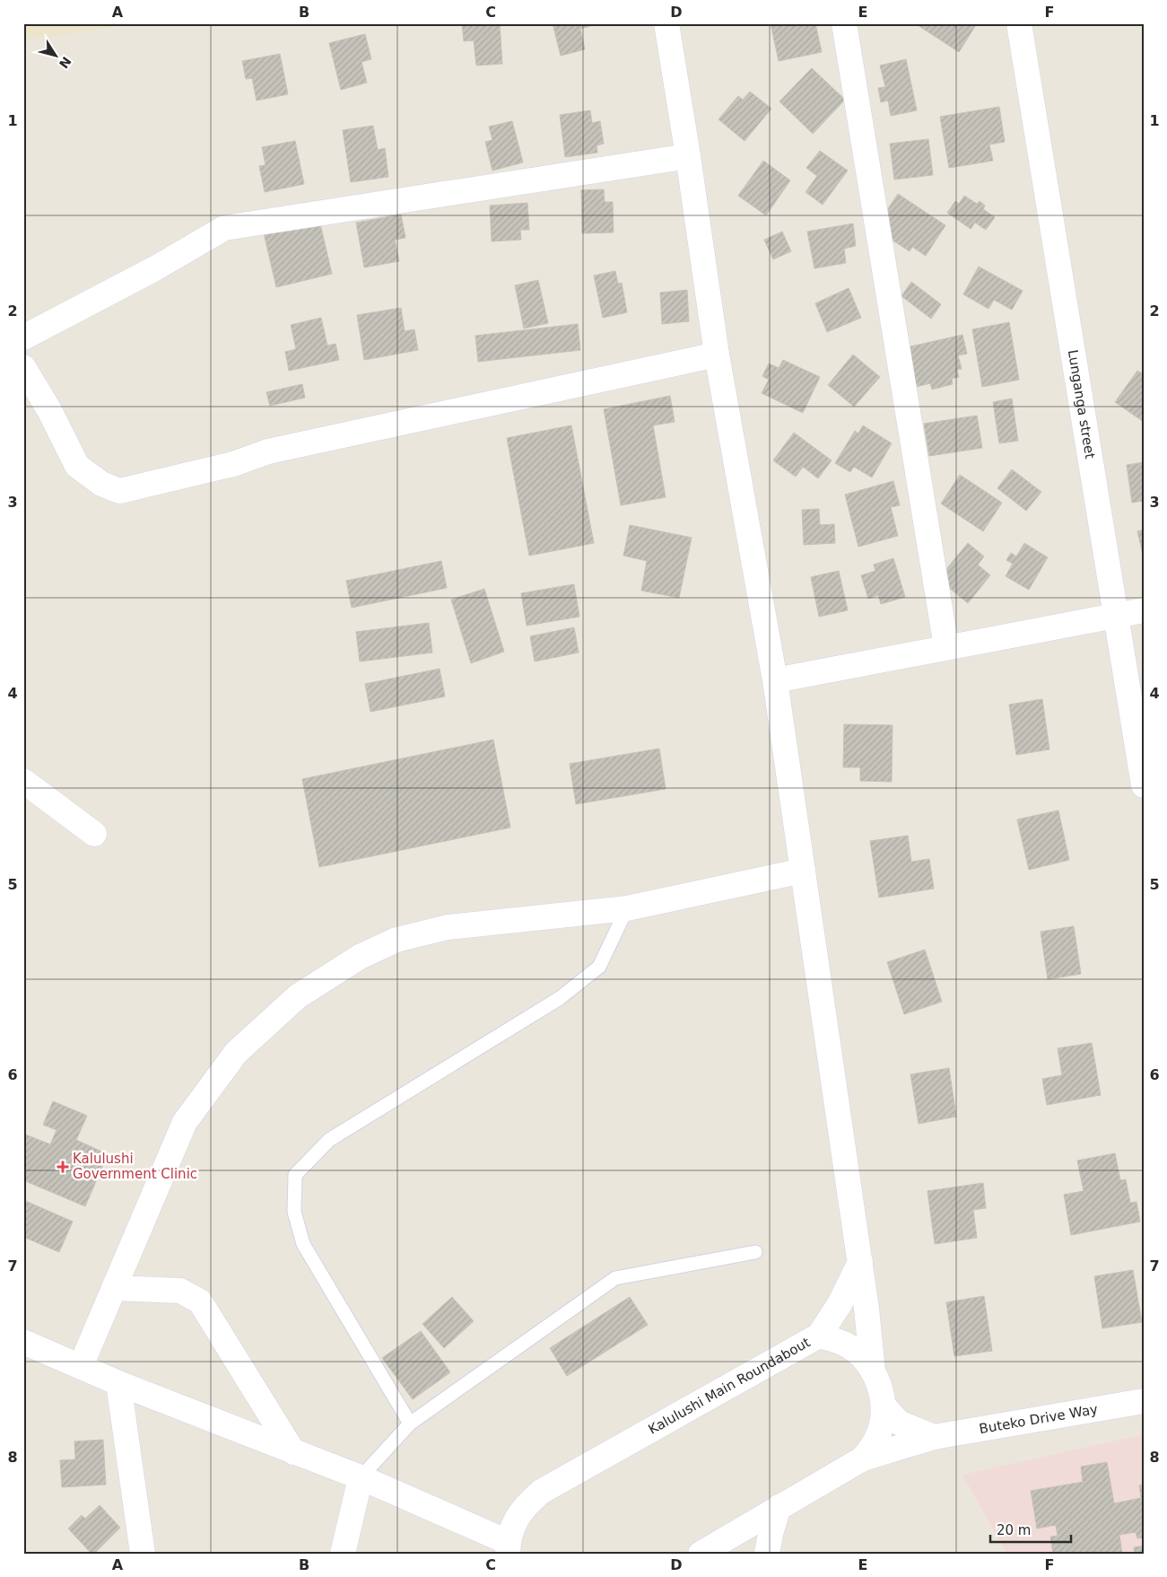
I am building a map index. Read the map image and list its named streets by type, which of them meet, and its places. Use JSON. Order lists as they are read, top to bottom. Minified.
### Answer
{"streets":{"street":["Lunganga street","Kalulushi Main Roundabout","Buteko Drive Way"]},"crossings":[["Kalulushi Main Roundabout","Buteko Drive Way"]],"places":{"health":["Kalulushi Government Clinic"]},"scale_bar":"20 m","north":"bottom right","grid":{"columns":["A","B","C","D","E","F"],"rows":["1","2","3","4","5","6","7","8"]}}
